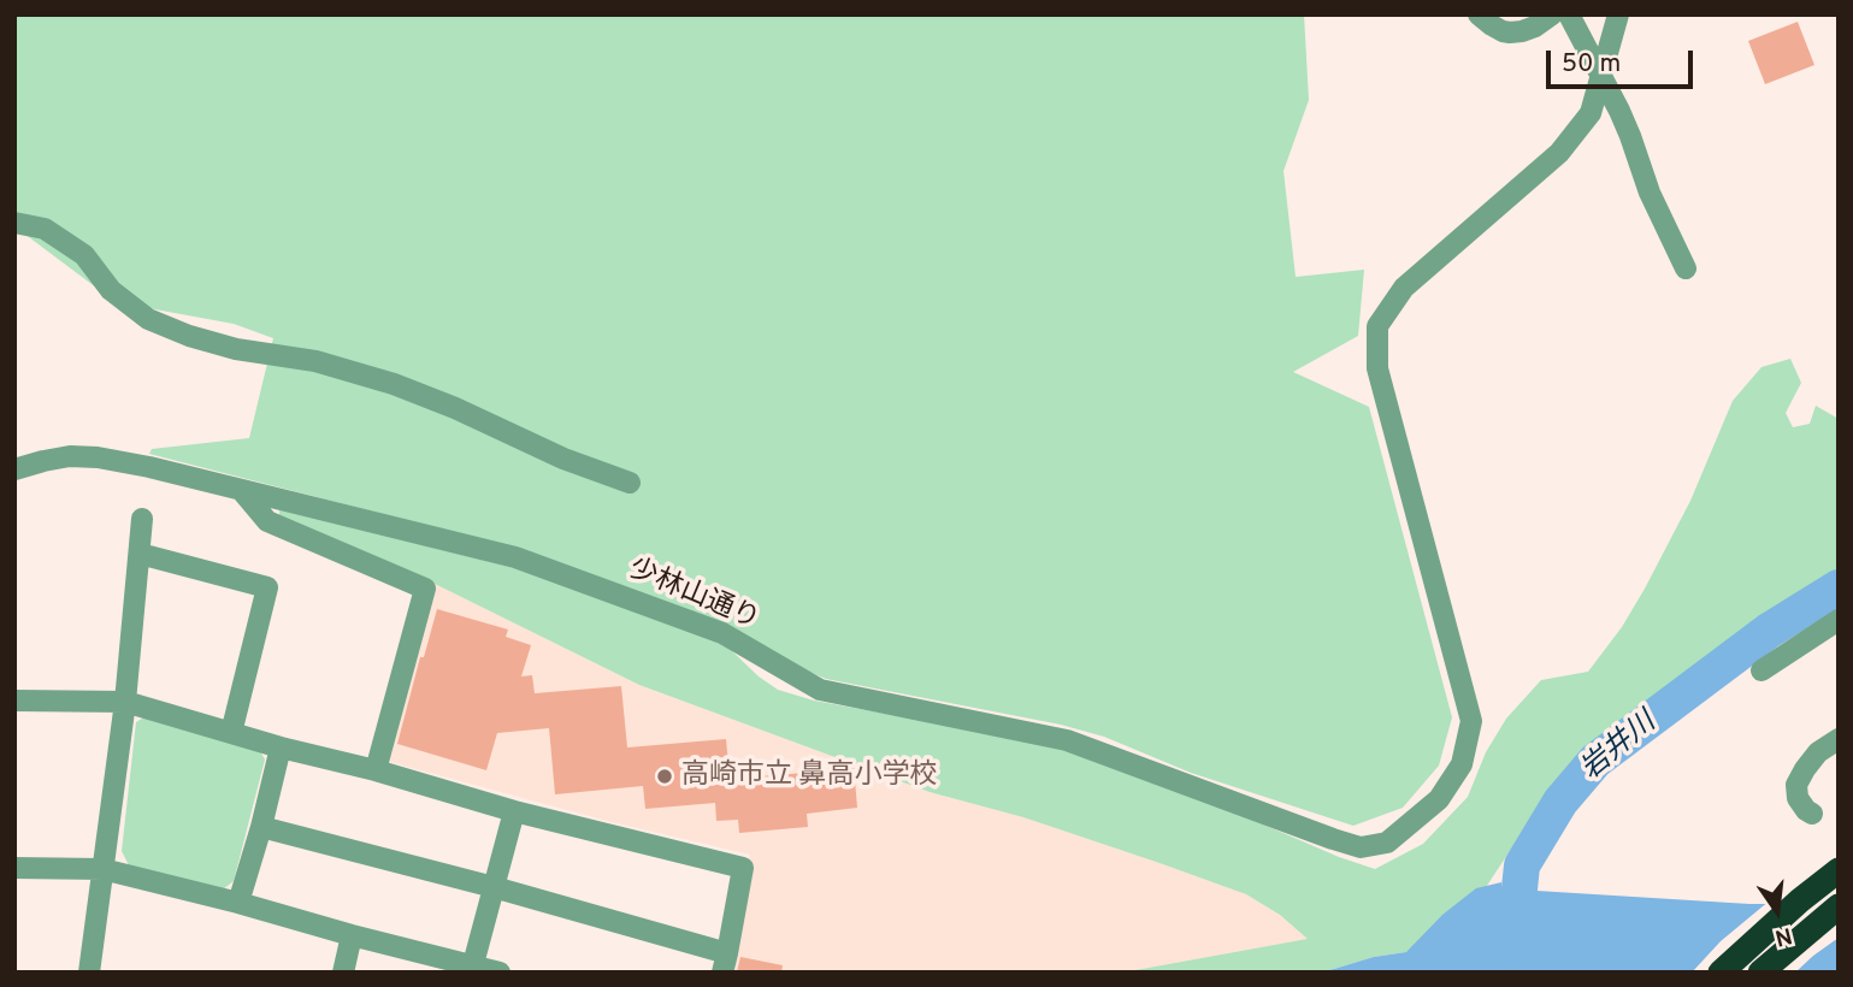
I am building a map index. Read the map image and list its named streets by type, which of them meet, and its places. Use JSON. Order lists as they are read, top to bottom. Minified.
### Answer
{"streets":{"street":["少林山通り"]},"water":["岩井川"],"places":["高崎市立 鼻高小学校"],"scale_bar":"50 m","north":"bottom"}
